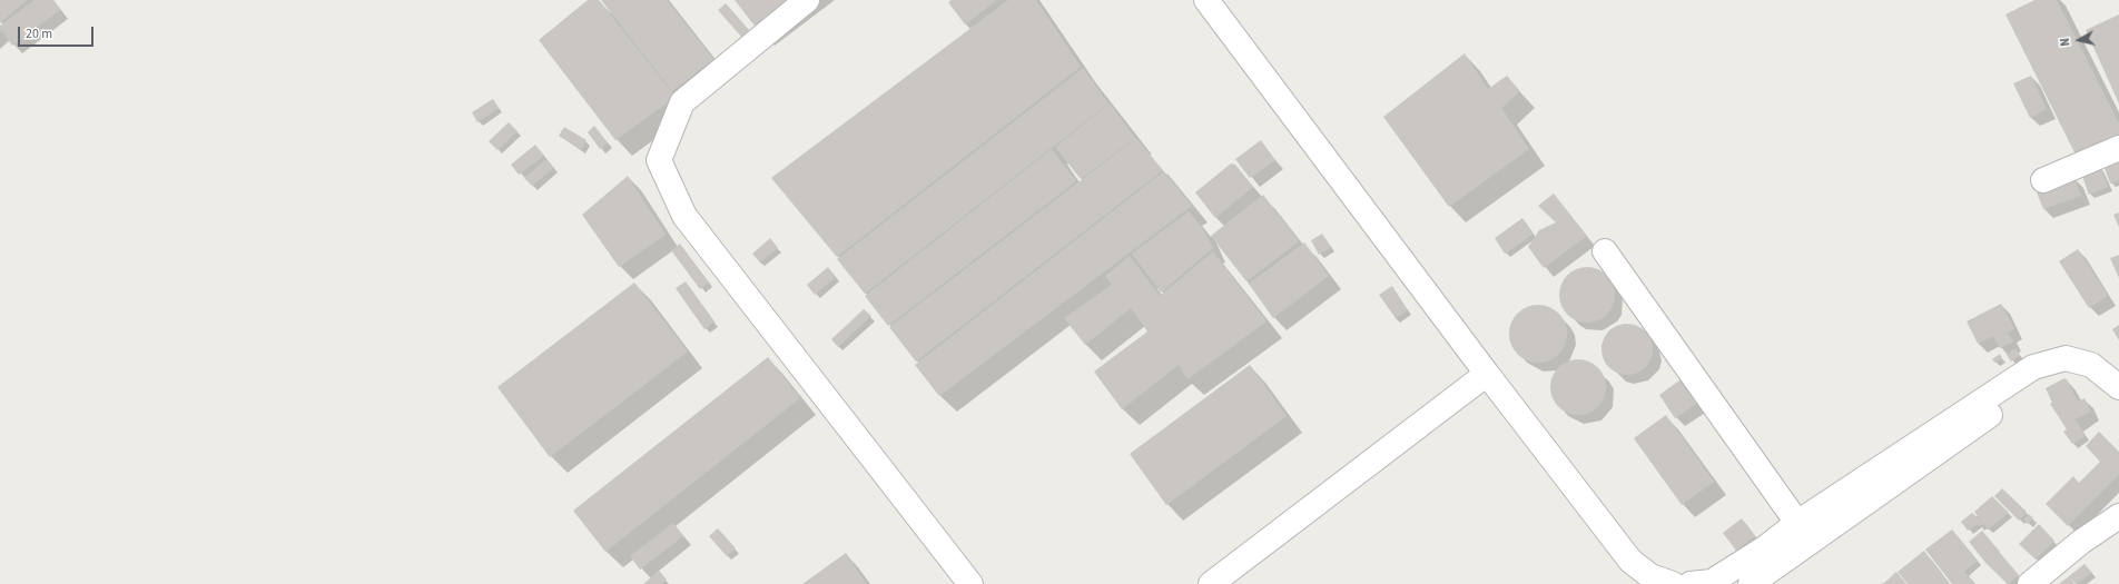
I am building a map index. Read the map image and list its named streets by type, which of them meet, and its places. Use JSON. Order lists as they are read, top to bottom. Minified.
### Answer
{"scale_bar":"20 m","north":"left"}
